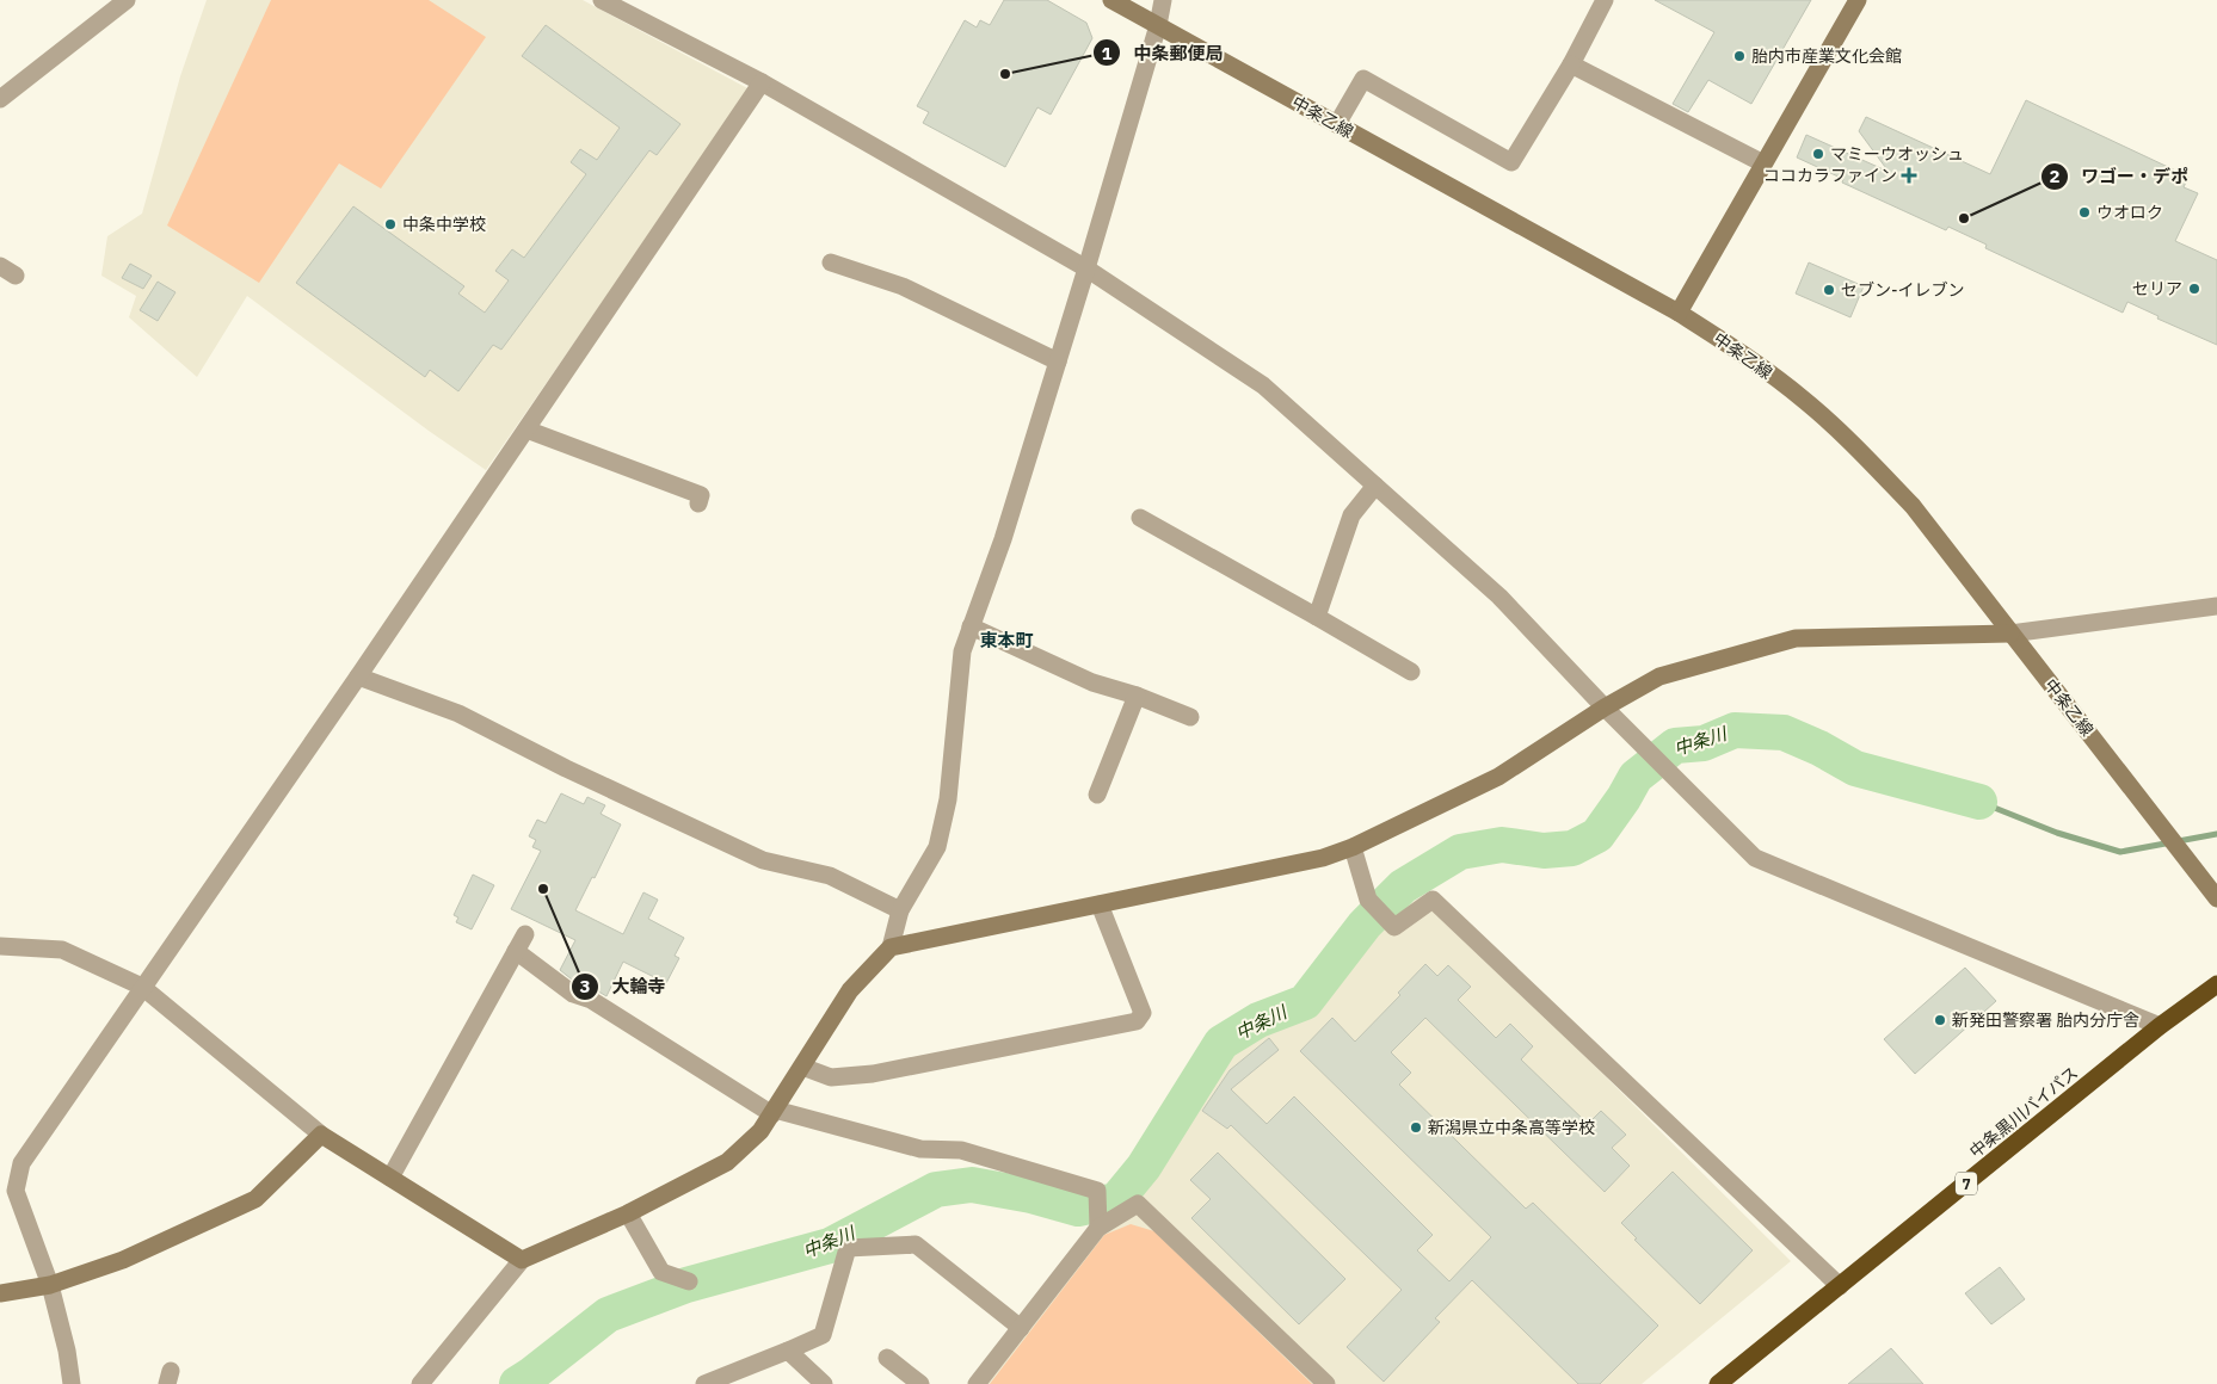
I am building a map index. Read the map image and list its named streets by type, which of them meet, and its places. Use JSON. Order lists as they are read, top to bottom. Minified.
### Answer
{"streets":{"highway":["中条黒川バイパス","7"],"street":["中条乙線"]},"districts":["東本町"],"water":["中条川"],"places":{"other":["胎内市産業文化会館","中条郵便局","マミーウオッシュ","ウオロク","ワゴー・デポ","中条中学校","セリア","セブン-イレブン","大輪寺","新発田警察署 胎内分庁舎","新潟県立中条高等学校"],"health":["ココカラファイン"]}}
